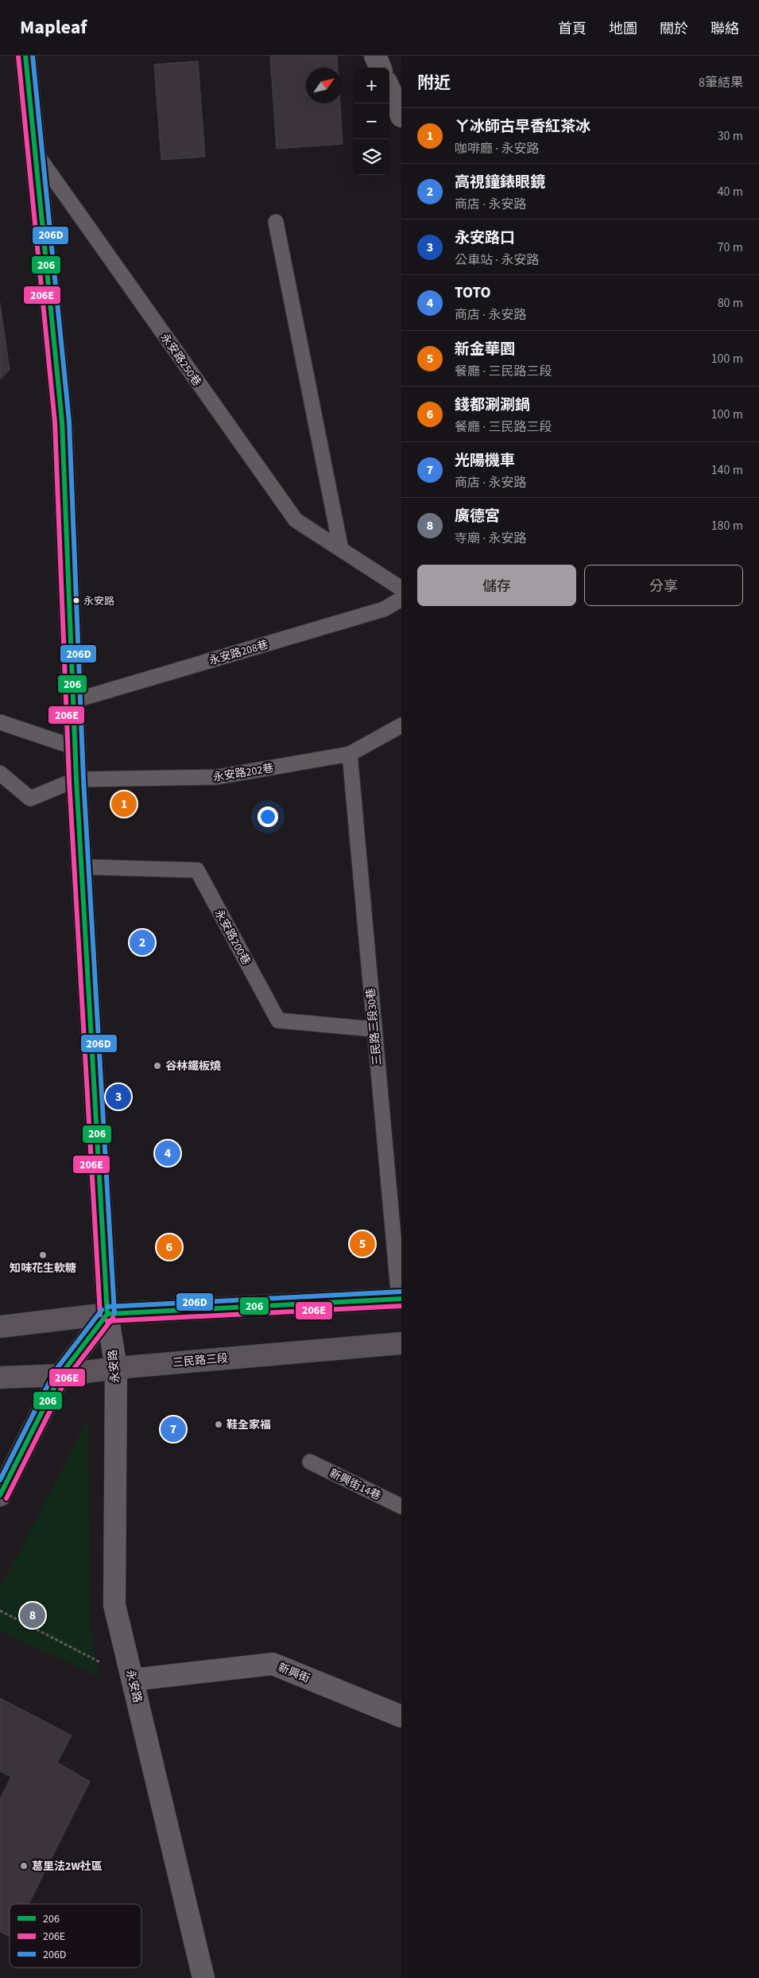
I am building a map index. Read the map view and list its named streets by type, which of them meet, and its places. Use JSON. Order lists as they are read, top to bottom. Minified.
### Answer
{"streets":{"main road":["三民路三段","永安路"],"street":["新興街"],"lane":["永安路250巷","永安路208巷","永安路202巷","永安路200巷","三民路三段30巷","新興街14巷"]},"crossings":[["永安路250巷","永安路"],["永安路208巷","永安路"],["永安路202巷","三民路三段30巷"],["永安路202巷","永安路"],["永安路200巷","三民路三段30巷"],["永安路200巷","永安路"],["三民路三段","永安路"],["永安路","新興街"]],"places":["永安路","谷林鐵板燒","知味花生軟糖","鞋全家福","葛里法2W社區"],"lines":["transit line 206","transit line 206D","transit line 206E"],"legend":["206","206E","206D"],"north":"top right","page":{"header":"Mapleaf","nav":["首頁","地圖","關於","聯絡"],"heading":["附近","8筆結果"],"map_buttons":["+","−"],"list":[{"mark":"1","name":"ㄚ冰師古早香紅茶冰","note":"咖啡廳 · 永安路","value":"30 m"},{"mark":"2","name":"高視鐘錶眼鏡","note":"商店 · 永安路","value":"40 m"},{"mark":"3","name":"永安路口","note":"公車站 · 永安路","value":"70 m"},{"mark":"4","name":"TOTO","note":"商店 · 永安路","value":"80 m"},{"mark":"5","name":"新金華園","note":"餐廳 · 三民路三段","value":"100 m"},{"mark":"6","name":"錢都涮涮鍋","note":"餐廳 · 三民路三段","value":"100 m"},{"mark":"7","name":"光陽機車","note":"商店 · 永安路","value":"140 m"},{"mark":"8","name":"廣德宮","note":"寺廟 · 永安路","value":"180 m"}],"buttons":["儲存","分享"],"pins":["1","2","3","4","5","6","7","8"]}}
